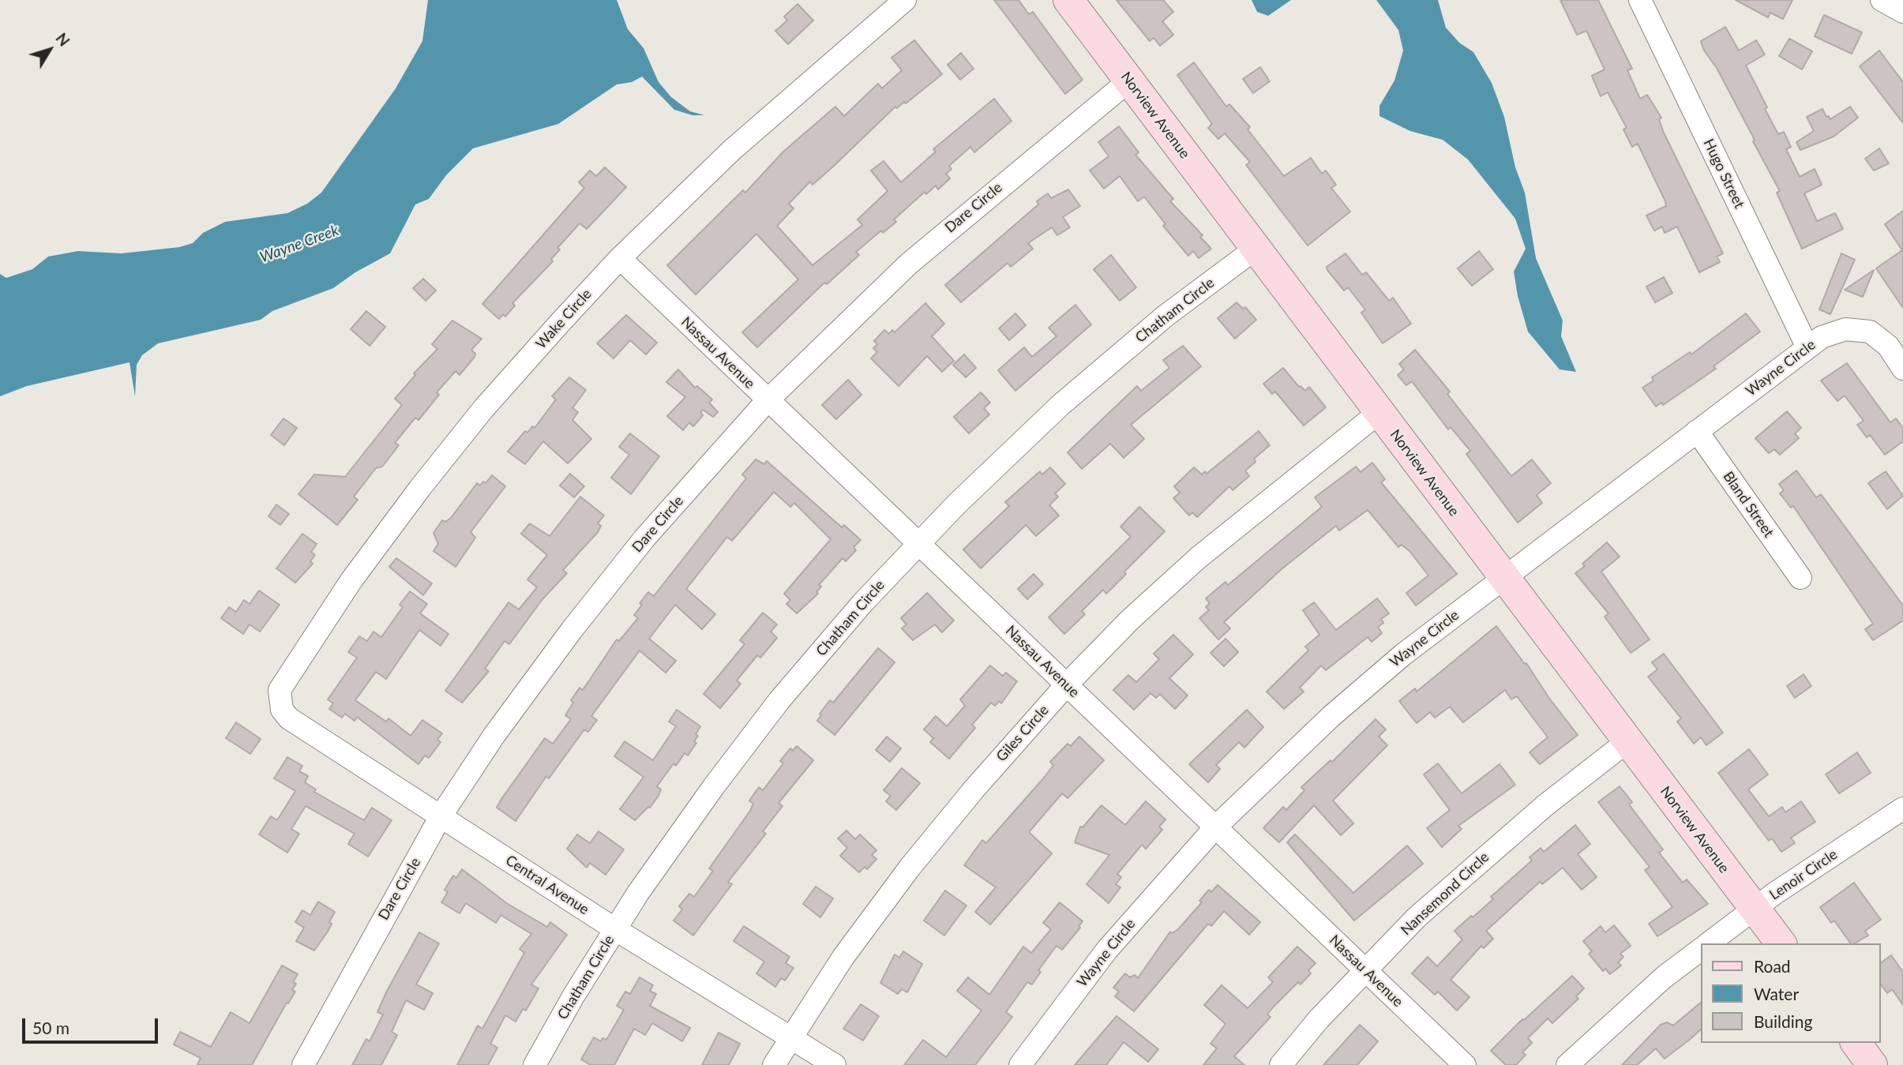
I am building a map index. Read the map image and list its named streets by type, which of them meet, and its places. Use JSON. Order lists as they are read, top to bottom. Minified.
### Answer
{"streets":{"street":["Norview Avenue","Hugo Street","Dare Circle","Chatham Circle","Wake Circle","Nassau Avenue","Wayne Circle","Bland Street","Giles Circle","Lenoir Circle","Central Avenue","Nansemond Circle"]},"crossings":[["Norview Avenue","Dare Circle"],["Norview Avenue","Chatham Circle"],["Norview Avenue","Wayne Circle"],["Norview Avenue","Giles Circle"],["Norview Avenue","Lenoir Circle"],["Norview Avenue","Nansemond Circle"],["Hugo Street","Wayne Circle"],["Dare Circle","Nassau Avenue"],["Dare Circle","Central Avenue"],["Chatham Circle","Nassau Avenue"],["Chatham Circle","Central Avenue"],["Wake Circle","Nassau Avenue"],["Wake Circle","Central Avenue"],["Nassau Avenue","Wayne Circle"],["Nassau Avenue","Giles Circle"],["Nassau Avenue","Nansemond Circle"],["Wayne Circle","Bland Street"],["Giles Circle","Central Avenue"]],"water":["Wayne Creek"],"legend":["Road","Water","Building"],"scale_bar":"50 m","north":"top right"}
